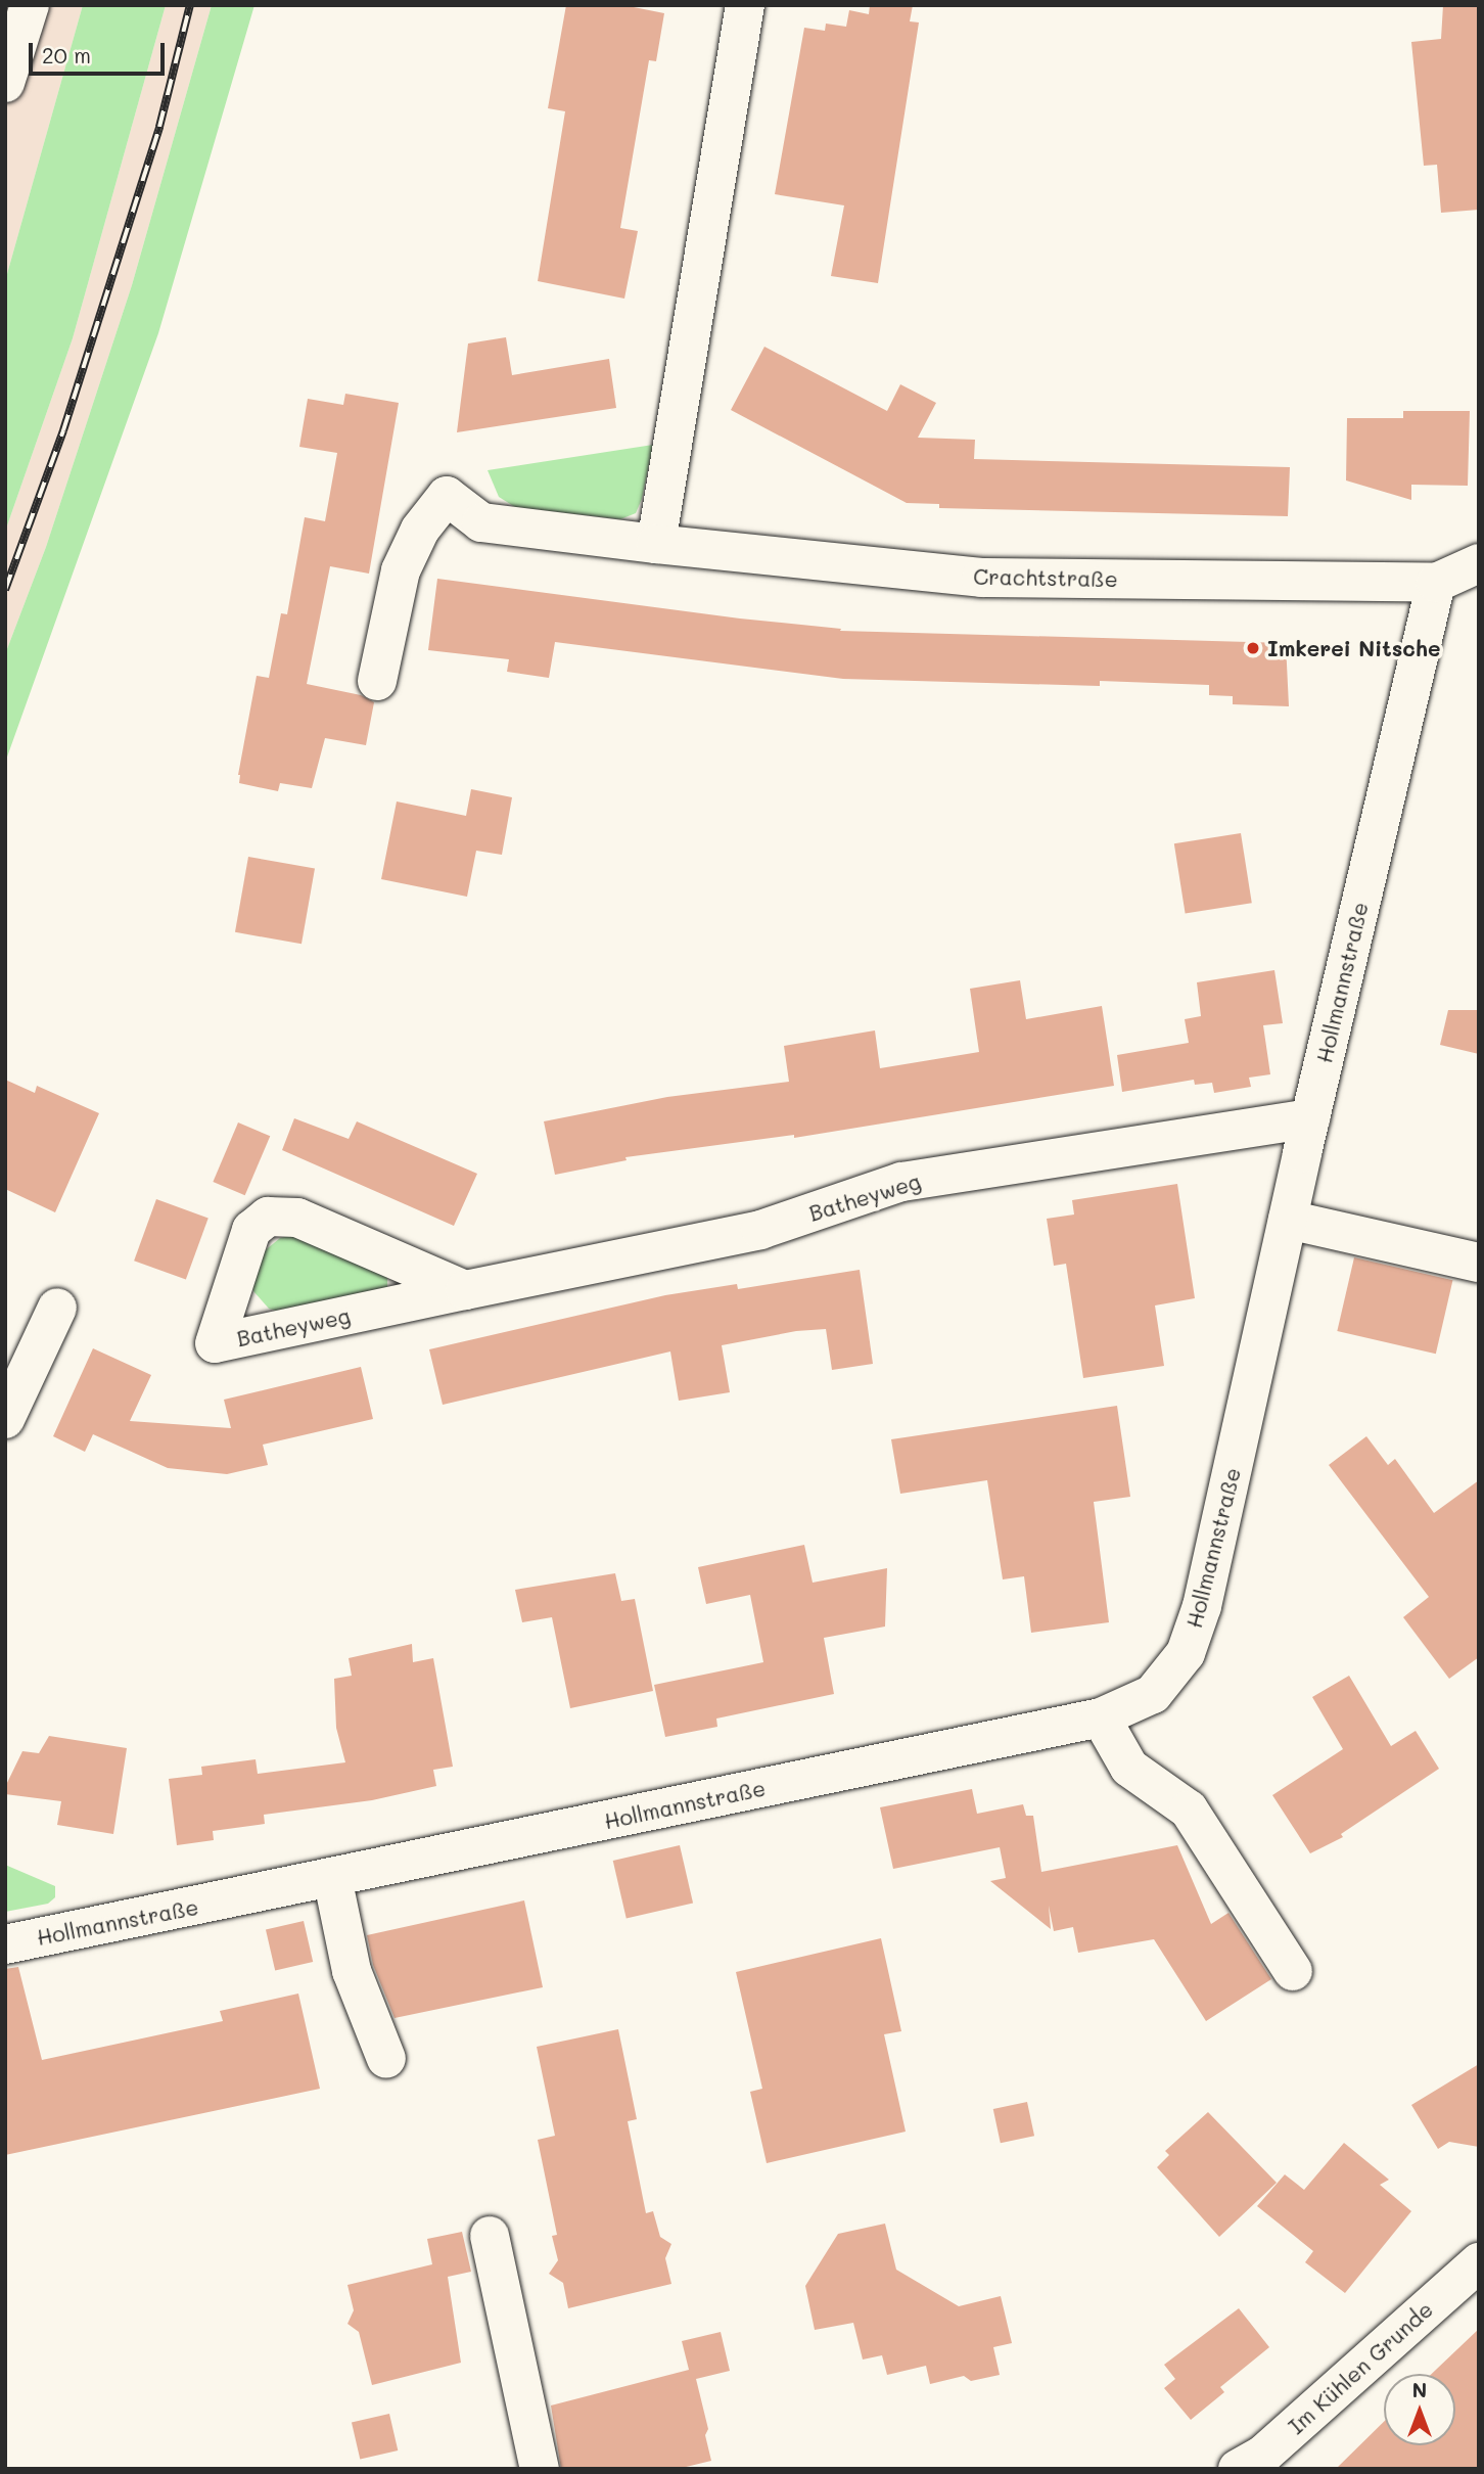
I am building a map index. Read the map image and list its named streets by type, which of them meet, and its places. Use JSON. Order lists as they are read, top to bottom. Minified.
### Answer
{"streets":{"street":["Crachtstraße","Hollmannstraße","Batheyweg","Im Kühlen Grunde"]},"crossings":[["Crachtstraße","Hollmannstraße"],["Hollmannstraße","Batheyweg"]],"places":["Imkerei Nitsche"],"scale_bar":"20 m","north":"top"}
